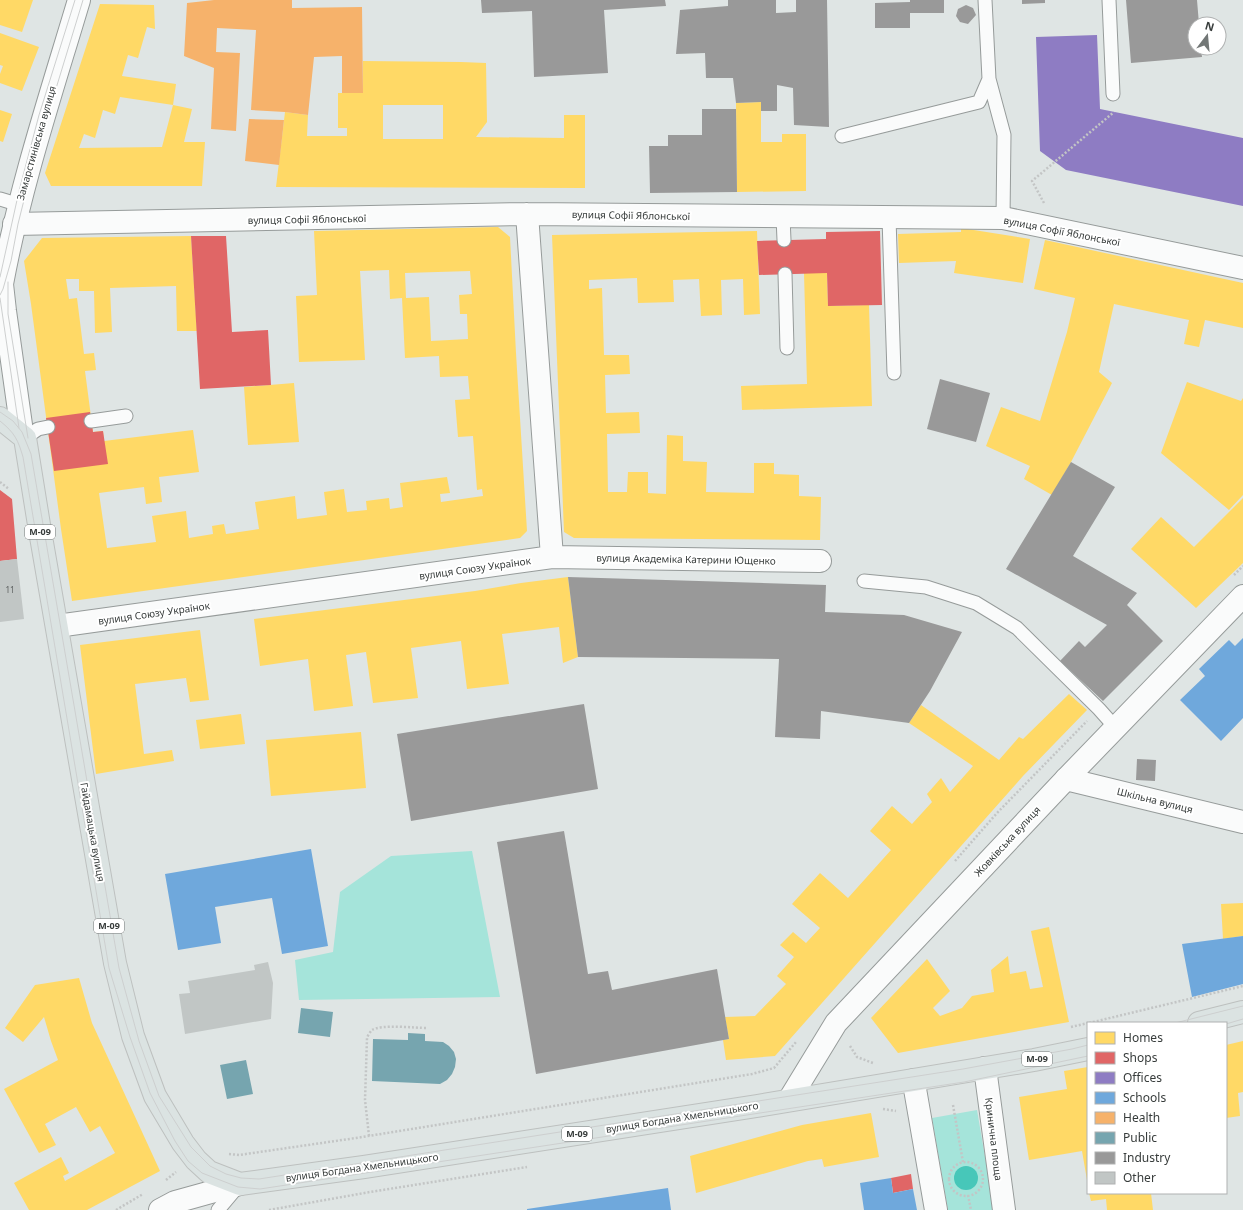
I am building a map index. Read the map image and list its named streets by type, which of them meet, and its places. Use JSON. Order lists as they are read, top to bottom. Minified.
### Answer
{"streets":{"main road":["М-09","Гайдамацька вулиця","вулиця Богдана Хмельницького"],"street":["Замарстинівська вулиця","вулиця Софії Яблонської","вулиця Академіка Катерини Ющенко","вулиця Союзу Українок","Шкільна вулиця","Жовківська вулиця","Кринична площа"]},"crossings":[["Замарстинівська вулиця","вулиця Софії Яблонської"],["Замарстинівська вулиця","Гайдамацька вулиця"],["вулиця Академіка Катерини Ющенко","вулиця Союзу Українок"],["вулиця Союзу Українок","Гайдамацька вулиця"],["Шкільна вулиця","Жовківська вулиця"],["Гайдамацька вулиця","вулиця Богдана Хмельницького"],["Жовківська вулиця","вулиця Богдана Хмельницького"],["вулиця Богдана Хмельницького","Кринична площа"]],"house_numbers":["11"],"legend":["Homes","Shops","Offices","Schools","Health","Public","Industry","Other"],"north":"top"}
